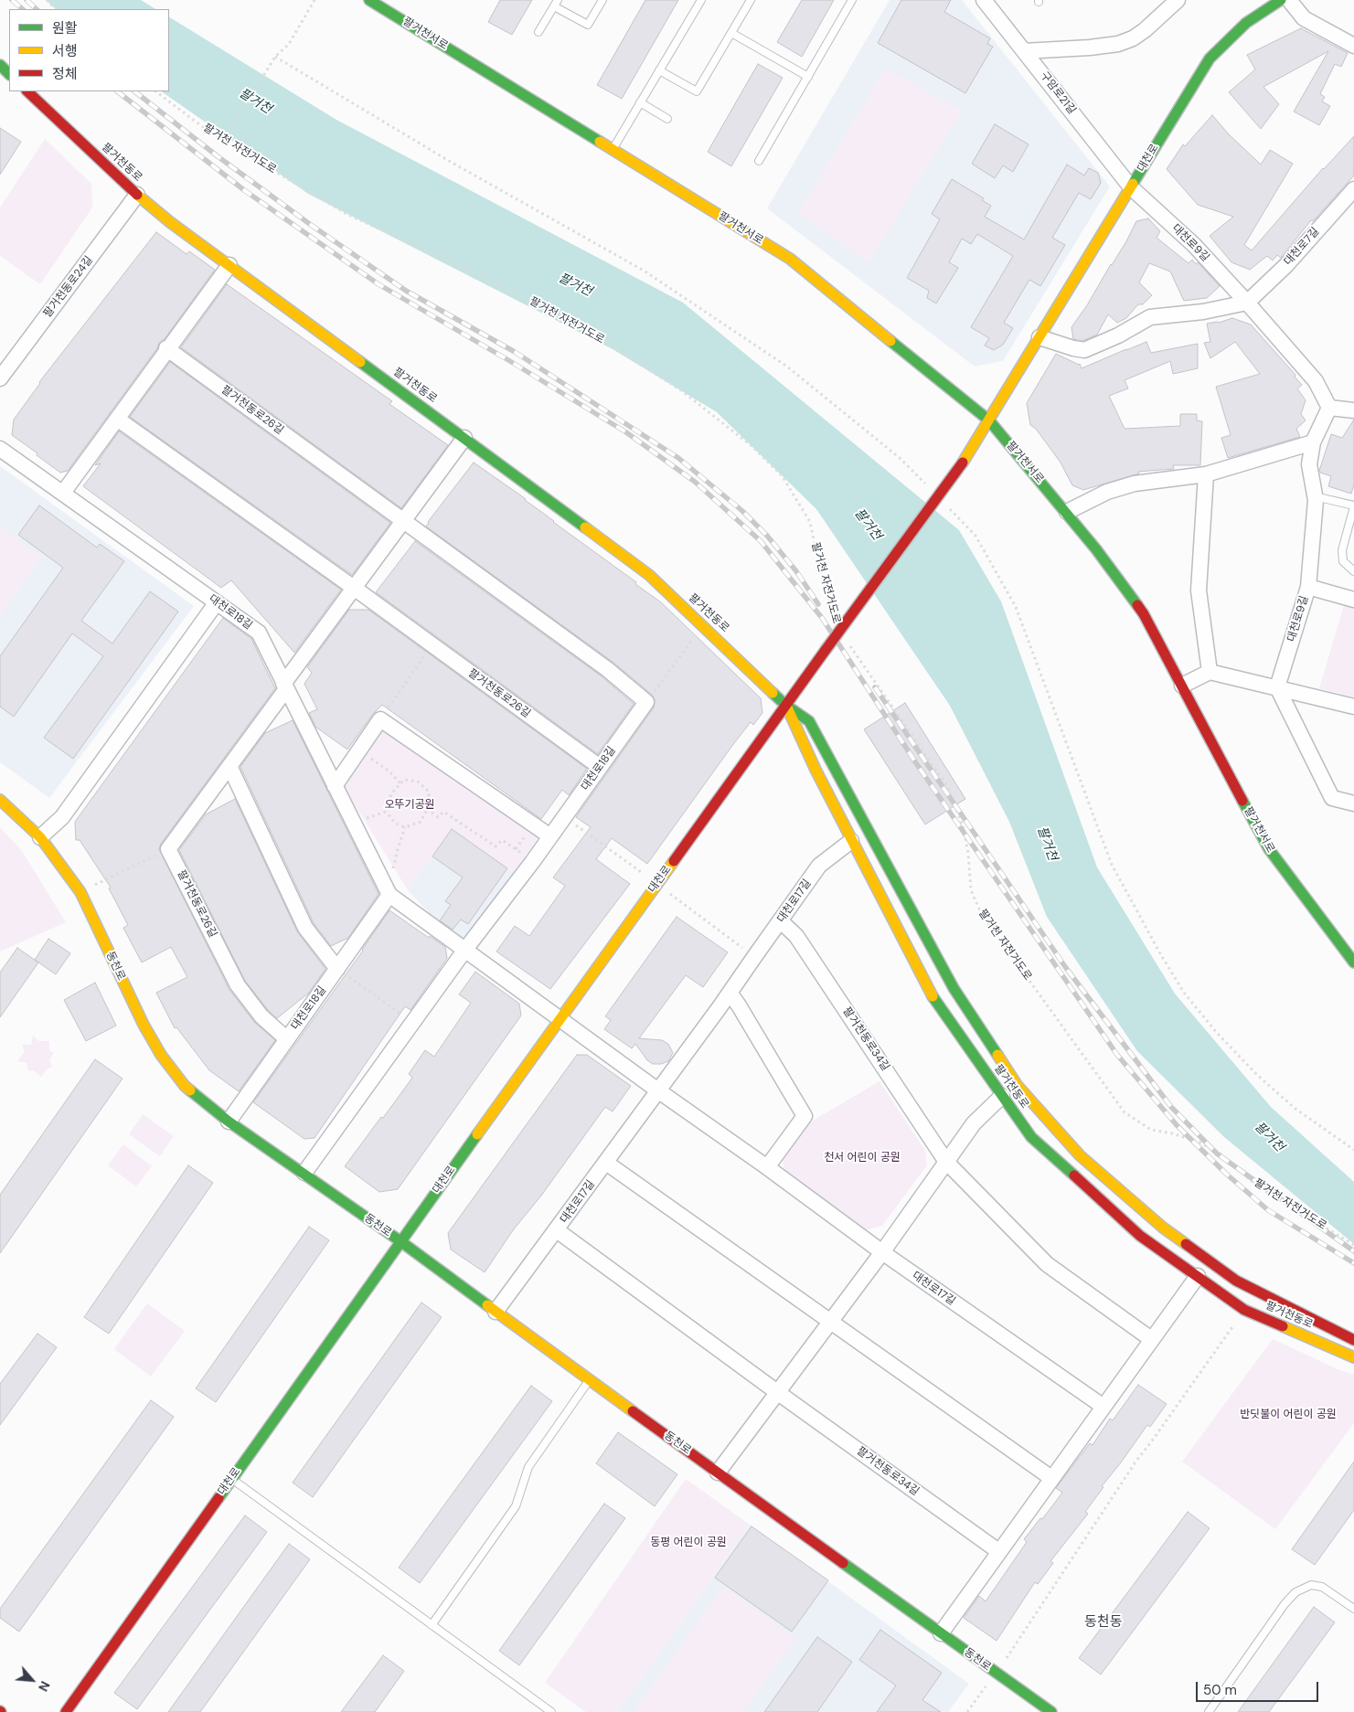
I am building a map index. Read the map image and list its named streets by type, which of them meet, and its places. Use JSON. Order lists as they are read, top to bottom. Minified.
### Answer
{"streets":{"main road":["팔거천서로","대천로","팔거천동로","동천로"],"street":["구암로21길","대천로9길","대천로7길","팔거천동로24길","팔거천동로26길","대천로18길","대천로17길","팔거천동로34길"],"path":["팔거천 자전거도로"]},"crossings":[["팔거천서로","대천로"],["구암로21길","대천로"],["구암로21길","대천로9길"],["대천로","팔거천동로"],["대천로","대천로9길"],["대천로","대천로18길"],["대천로","대천로17길"],["대천로","동천로"],["팔거천동로","팔거천동로24길"],["팔거천동로","대천로17길"],["대천로9길","대천로7길"],["팔거천동로26길","대천로18길"],["대천로18길","대천로17길"],["대천로18길","동천로"],["대천로17길","동천로"],["대천로17길","팔거천동로34길"]],"districts":["동천동"],"water":["팔거천"],"parks":["오뚜기공원","천서 어린이 공원","반딧불이 어린이 공원","동평 어린이 공원"],"legend":["원활","서행","정체"],"scale_bar":"50 m","north":"bottom right"}
